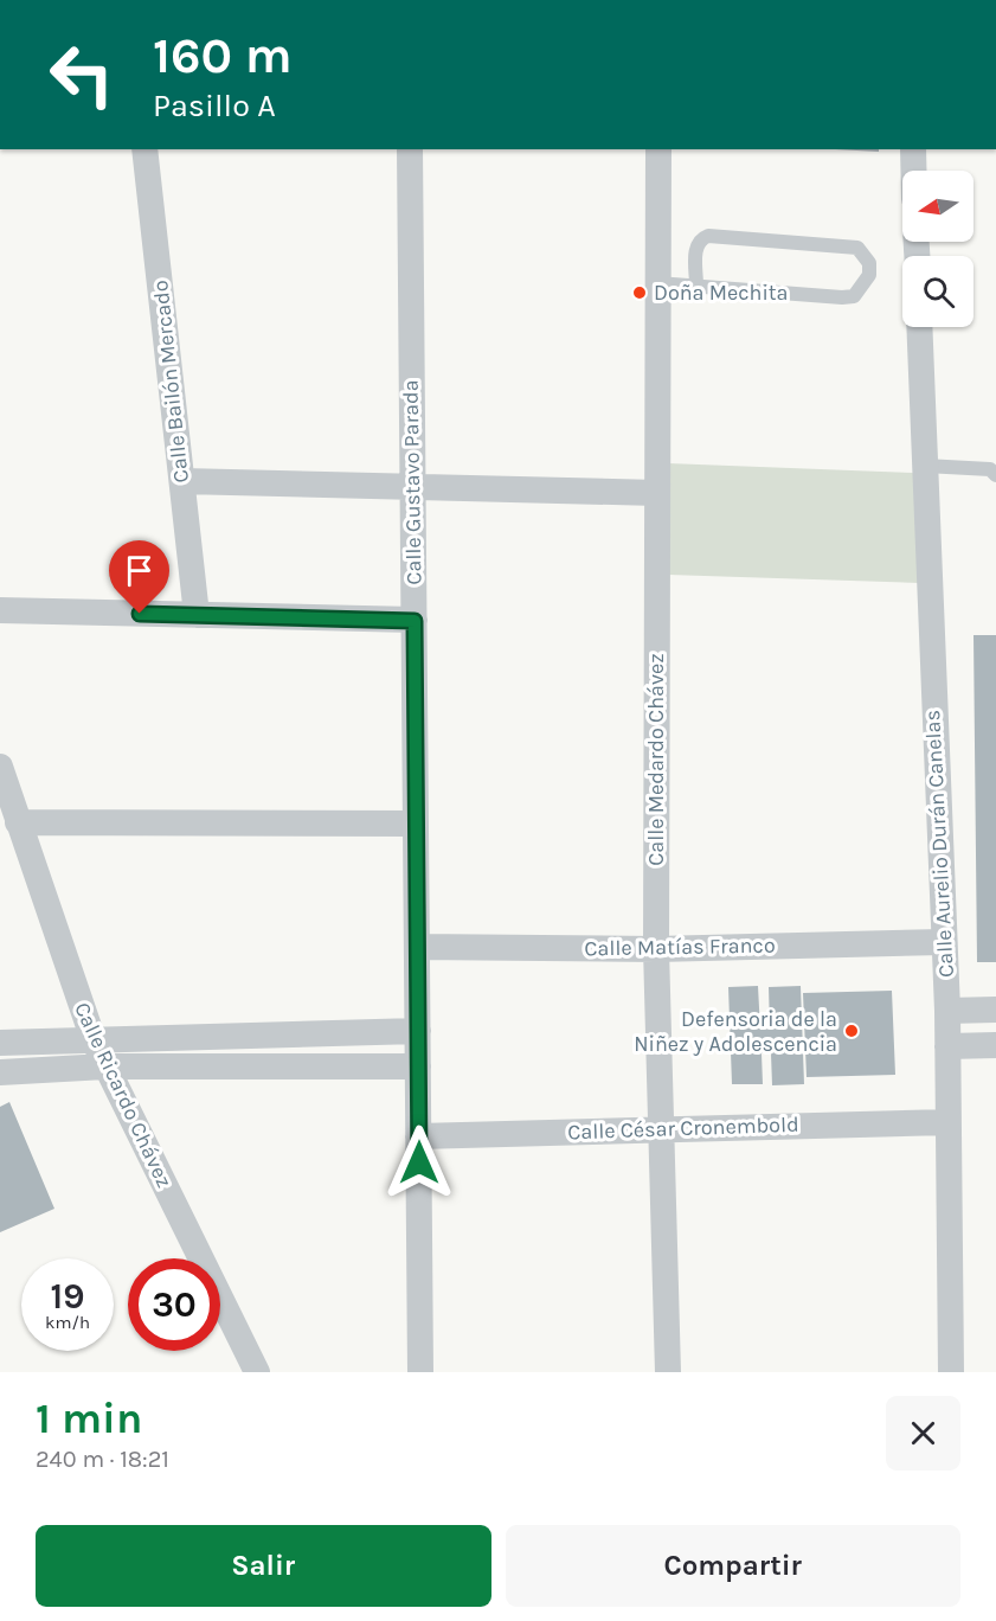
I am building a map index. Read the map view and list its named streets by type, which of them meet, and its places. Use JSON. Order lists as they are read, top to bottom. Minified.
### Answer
{"streets":{"street":["Calle Bailón Mercado","Calle Gustavo Parada","Calle Medardo Chávez","Calle Aurelio Durán Canelas","Calle Matías Franco","Calle Ricardo Chávez","Calle César Cronembold"]},"crossings":[["Calle Gustavo Parada","Calle Matías Franco"],["Calle Gustavo Parada","Calle César Cronembold"],["Calle Medardo Chávez","Calle Matías Franco"],["Calle Medardo Chávez","Calle César Cronembold"],["Calle Aurelio Durán Canelas","Calle Matías Franco"],["Calle Aurelio Durán Canelas","Calle César Cronembold"]],"places":["Doña Mechita","Defensoria de la Niñez y Adolescencia"],"north":"left","page":{"turn":["160 m","Pasillo A"],"speed":"19 km/h","limit":"30","heading":["1 min","240 m · 18:21"],"buttons":["Salir","Compartir"]}}
